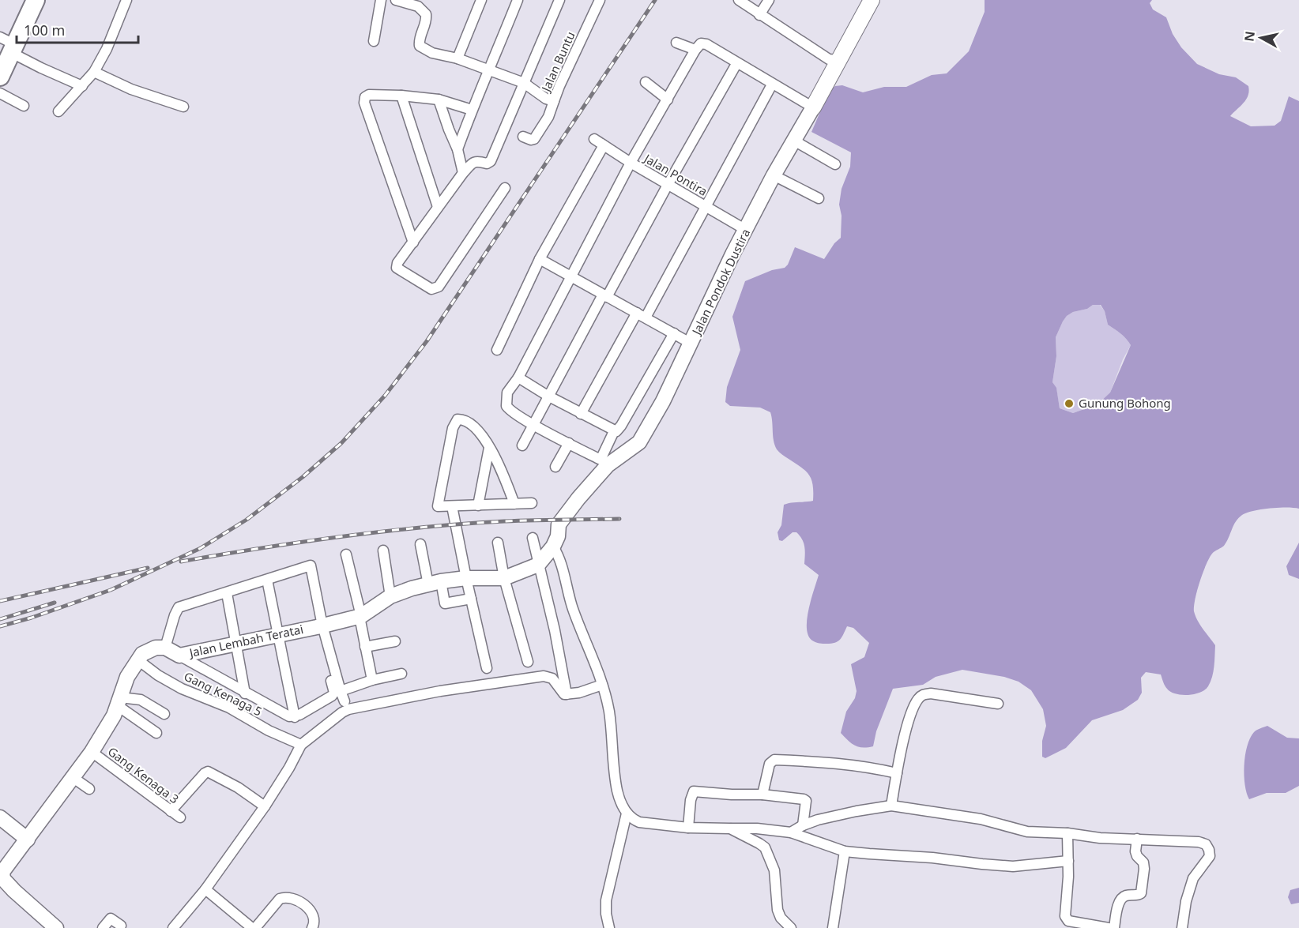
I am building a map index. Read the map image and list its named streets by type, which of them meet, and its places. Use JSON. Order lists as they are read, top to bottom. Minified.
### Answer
{"streets":{"main road":["Jalan Pondok Dustira","Jalan Lembah Teratai"],"street":["Jalan Buntu","Jalan Pontira","Gang Kenaga 5","Gang Kenaga 3"]},"crossings":[["Jalan Pontira","Jalan Pondok Dustira"],["Jalan Pondok Dustira","Jalan Lembah Teratai"]],"places":["Gunung Bohong"],"scale_bar":"100 m","north":"left"}
